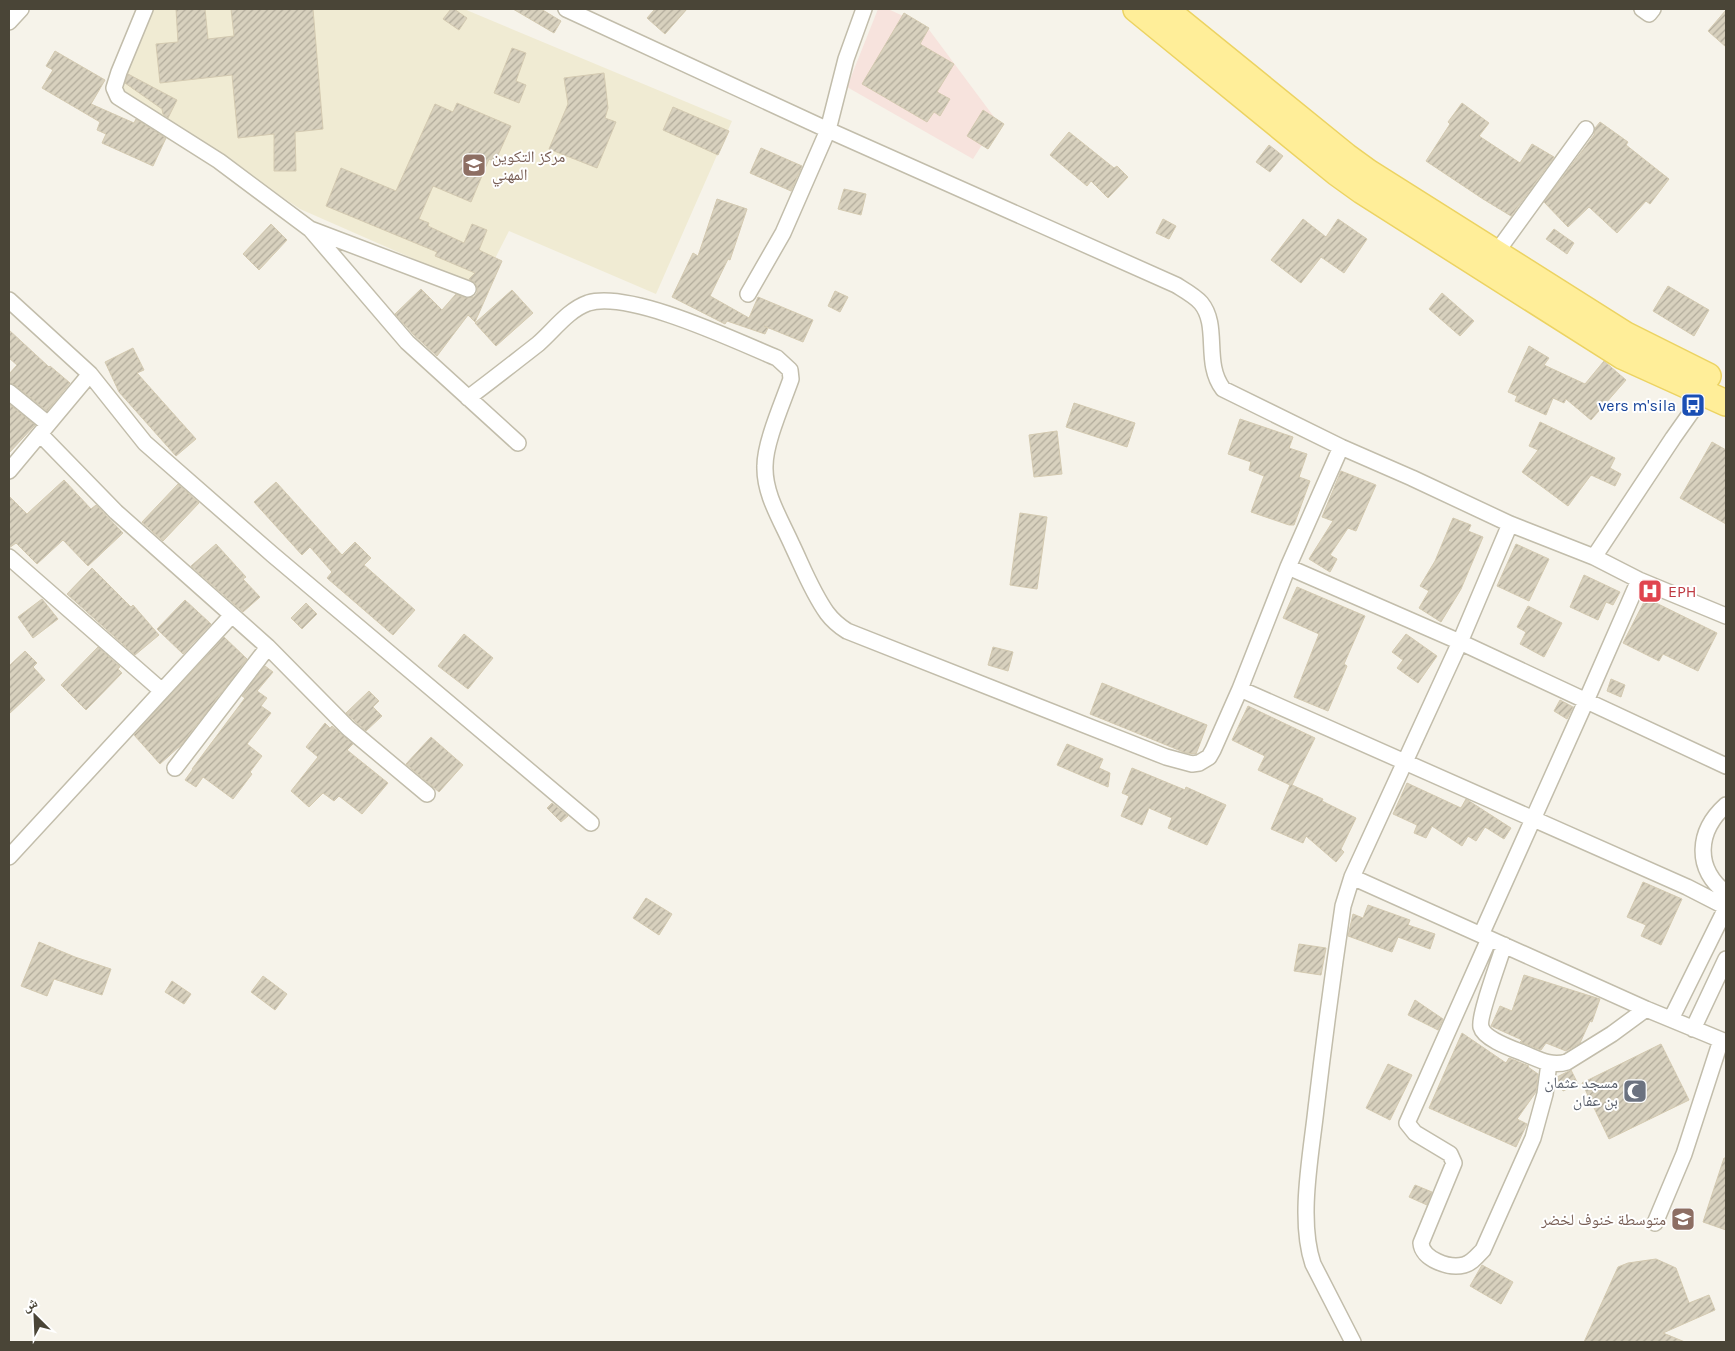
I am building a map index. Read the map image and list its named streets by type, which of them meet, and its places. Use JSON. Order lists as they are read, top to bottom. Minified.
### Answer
{"places":{"school or university":["مركز التكوين المهني","متوسطة خنوف لخضر"],"bus stop":["vers m'sila"],"hospital":["EPH"],"mosque":["مسجد عثمان بن عفان"]},"north":"top left"}
